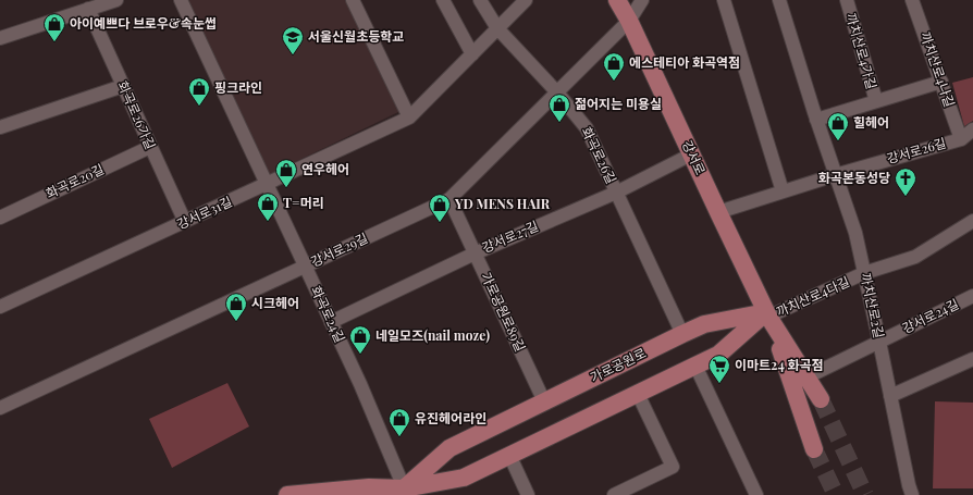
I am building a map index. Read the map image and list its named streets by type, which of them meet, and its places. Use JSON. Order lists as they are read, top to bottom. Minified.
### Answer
{"streets":{"main road":["강서로","가로공원로"],"street":["까치산로4가길","까치산로4나길","화곡로26가길","강서로26길","화곡로26길","화곡로20길","강서로31길","강서로27길","강서로29길","까치산로4다길","까치산로2길","가로공원로89길","화곡로24길","강서로24길"]},"crossings":[["까치산로4나길","강서로26길"],["화곡로26가길","화곡로20길"],["화곡로26가길","강서로31길"],["강서로26길","강서로"],["강서로26길","까치산로2길"],["화곡로26길","강서로31길"],["화곡로26길","강서로27길"],["화곡로26길","강서로29길"],["화곡로26길","가로공원로"],["강서로","강서로27길"],["강서로","강서로29길"],["강서로","까치산로4다길"],["강서로","가로공원로"],["강서로31길","화곡로24길"],["강서로27길","가로공원로89길"],["강서로27길","화곡로24길"],["강서로29길","가로공원로89길"],["강서로29길","화곡로24길"],["까치산로4다길","까치산로2길"],["까치산로4다길","가로공원로"],["까치산로2길","강서로24길"],["가로공원로89길","가로공원로"],["화곡로24길","가로공원로"]],"places":{"shop":["아이예쁘다 브로우&속눈썹","에스테티아 화곡역점","핑크라인","젊어지는 미용실","힐헤어","연우헤어","T=머리","YD MENS HAIR","시크헤어","네일모즈(nail moze)","유진헤어라인"],"school or university":["서울신월초등학교"],"church":["화곡본동성당"],"supermarket":["이마트24 화곡점"]}}
